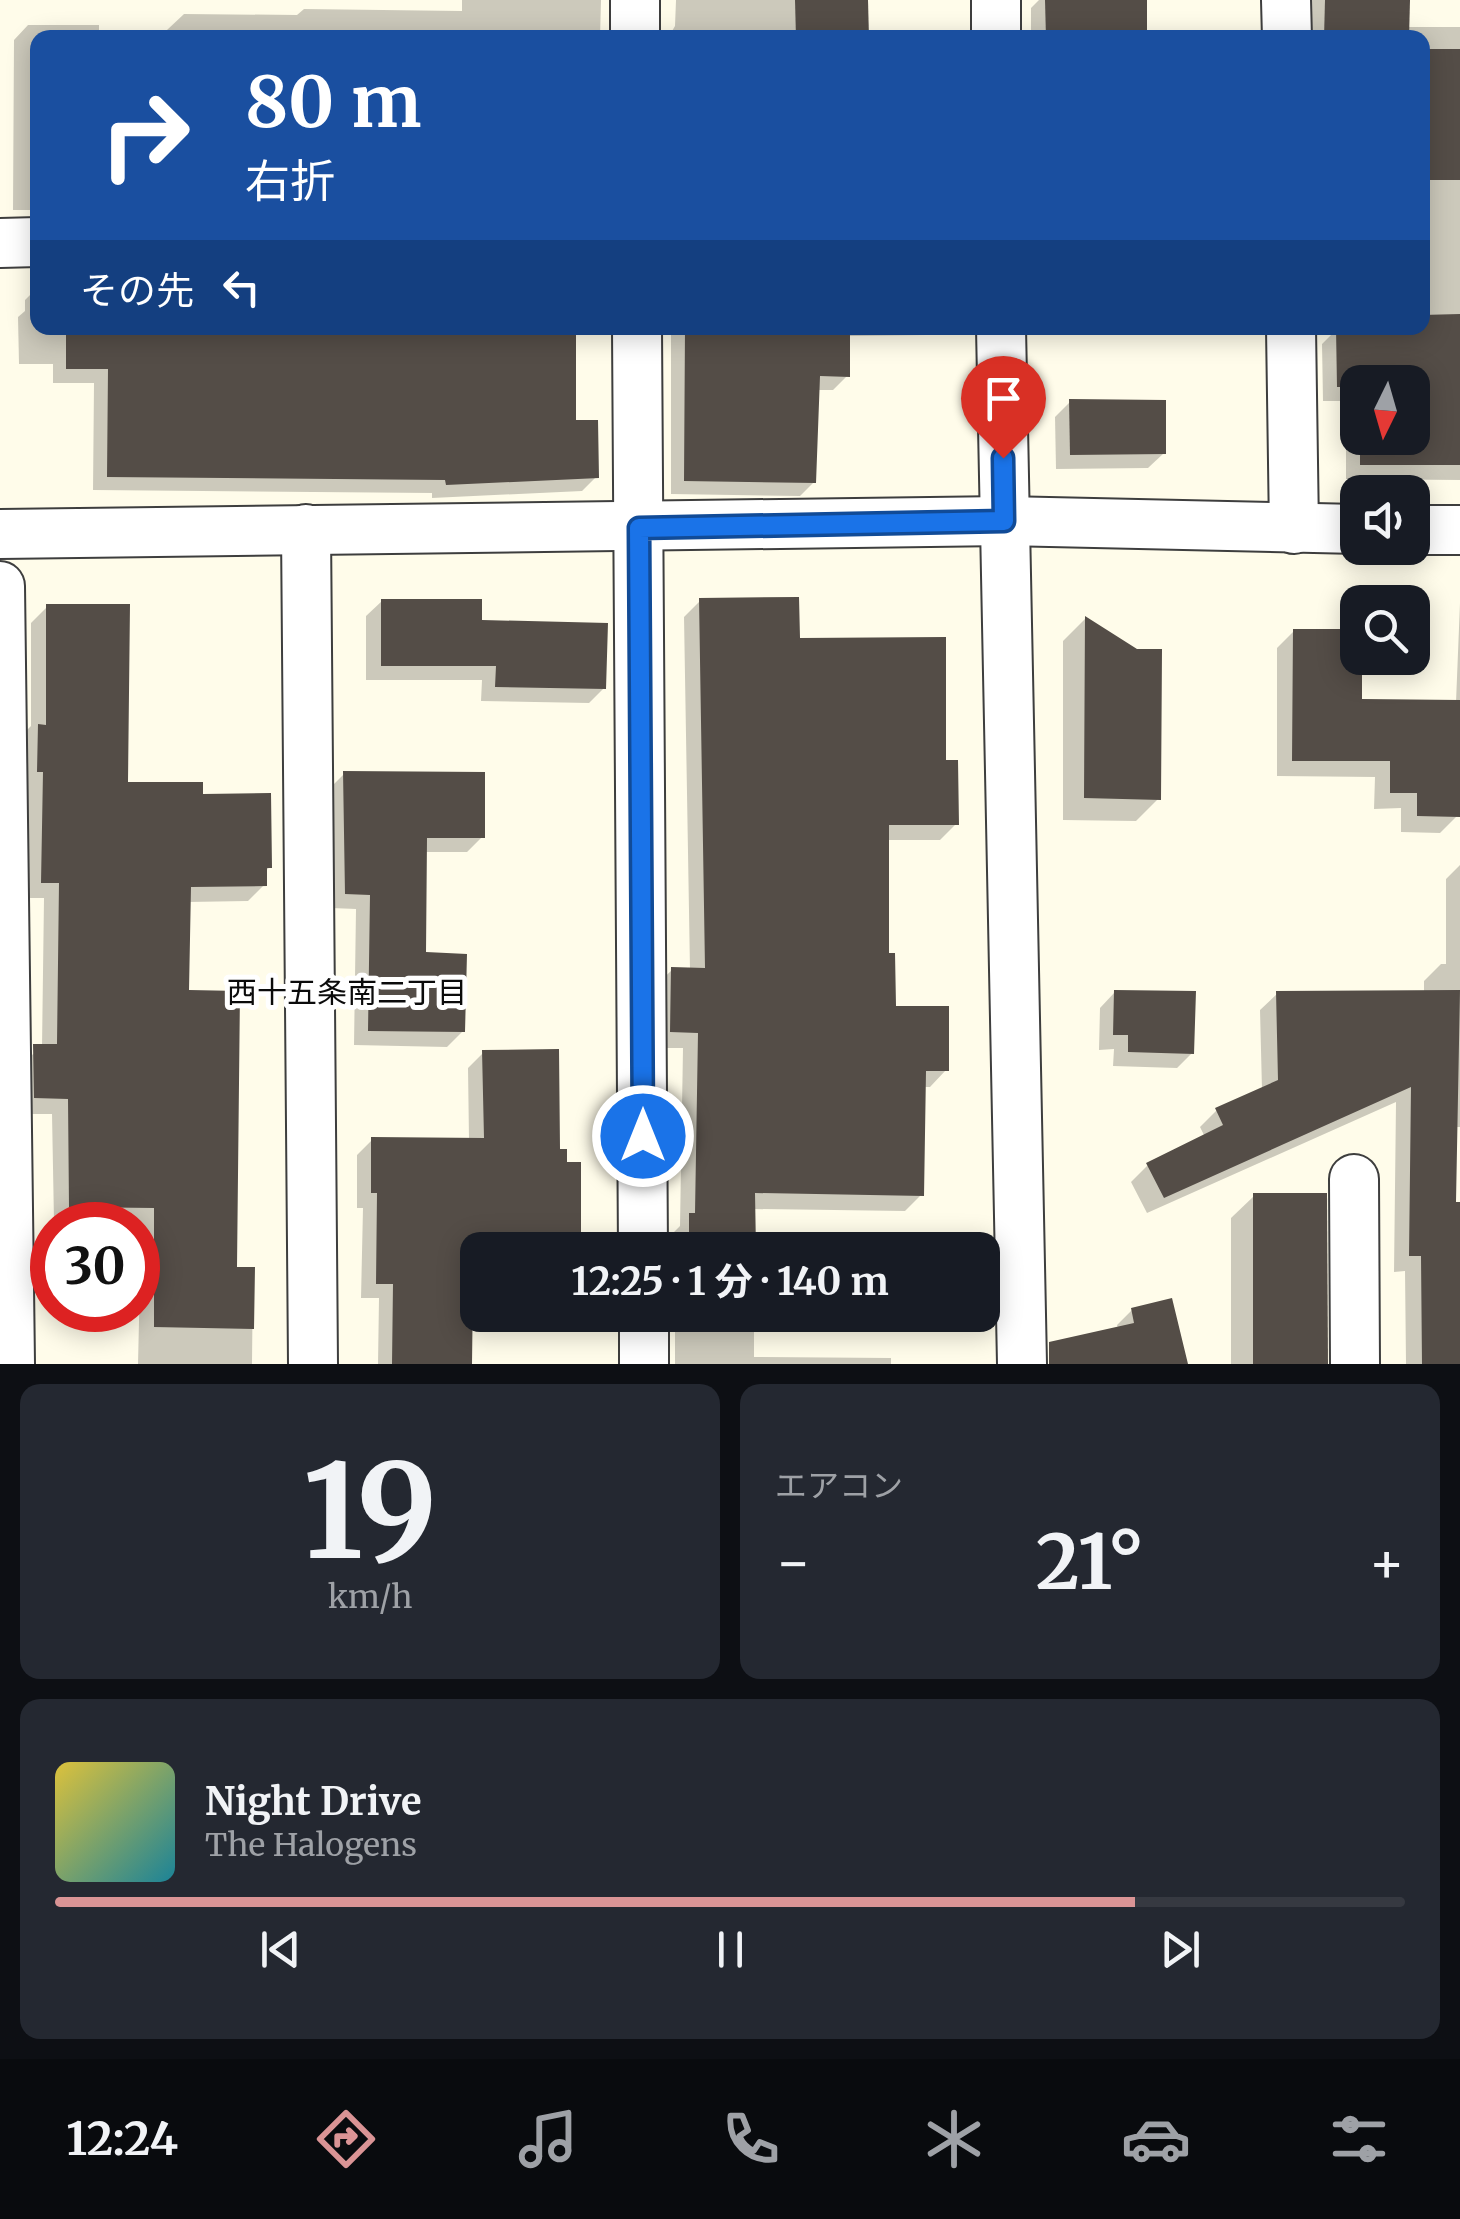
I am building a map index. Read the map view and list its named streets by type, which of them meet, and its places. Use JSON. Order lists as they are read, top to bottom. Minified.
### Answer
{"districts":["西十五条南二丁目"],"north":"bottom","page":{"turn":["80 m","右折"],"then":"その先","limit":"30","trip":"12:25 · 1 分 · 140 m","tile":[["19","km/h"],"エアコン"],"heat":["−","21°","+"],"song":["Night Drive","The Halogens"],"tabs":"12:24"}}
